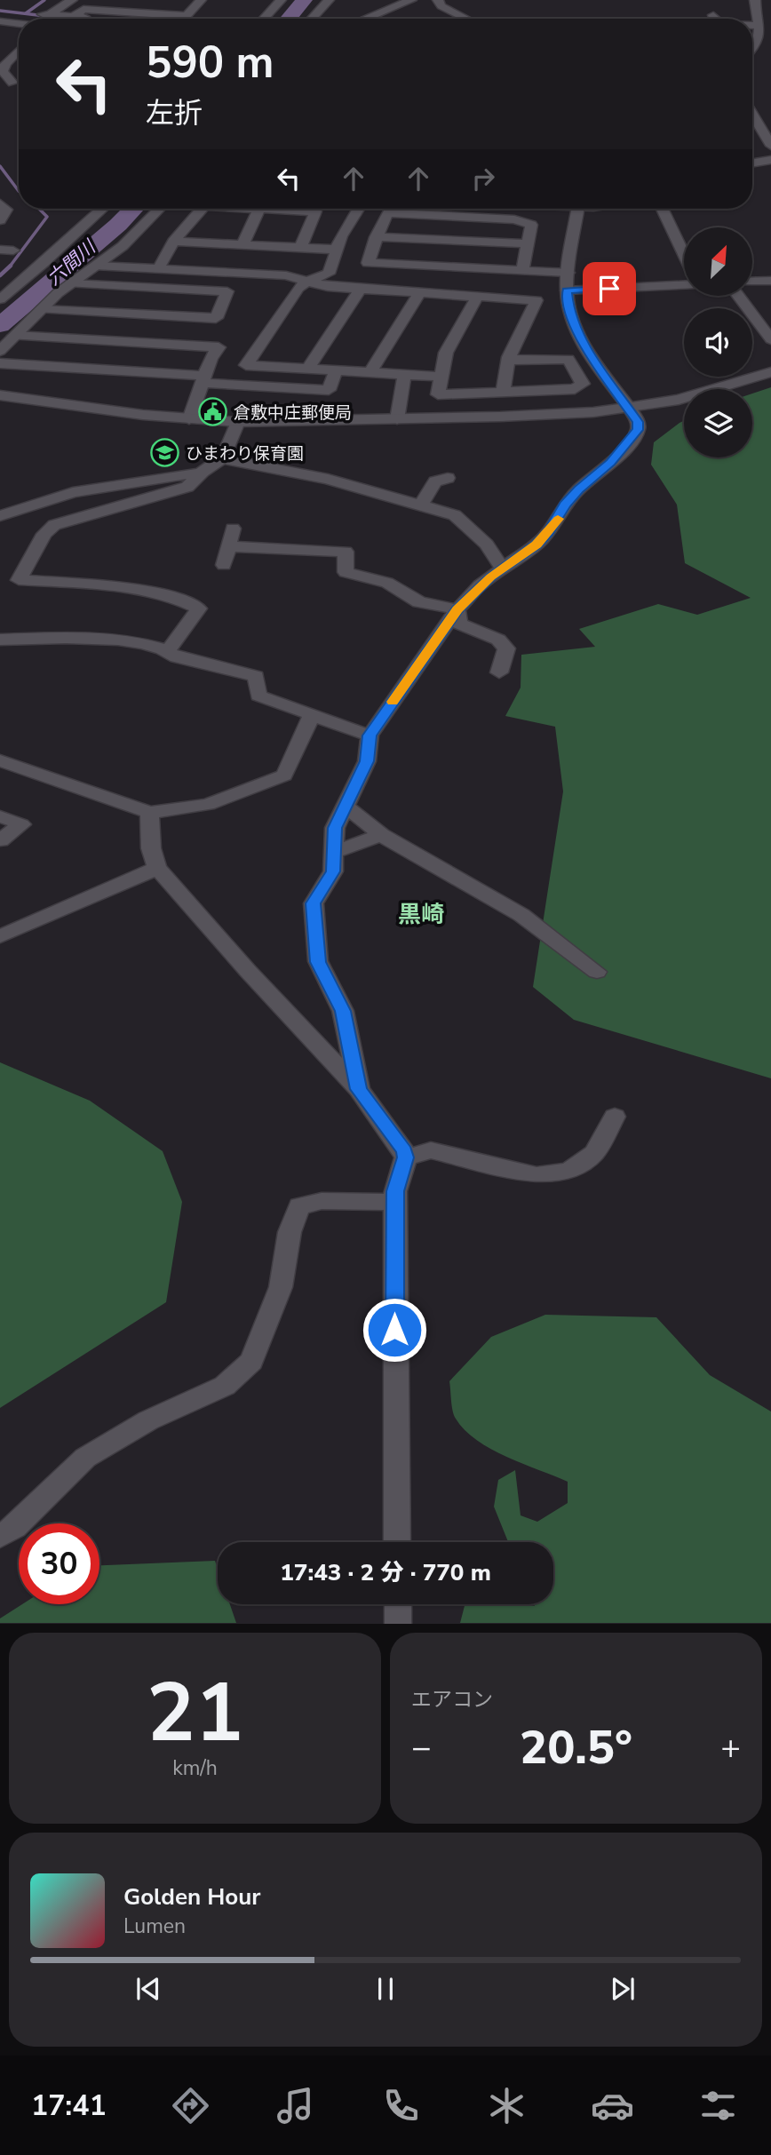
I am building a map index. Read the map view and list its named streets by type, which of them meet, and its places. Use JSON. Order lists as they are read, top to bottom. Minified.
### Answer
{"districts":["黒崎"],"water":["六間川"],"places":{"public building":["倉敷中庄郵便局"],"school or university":["ひまわり保育園"]},"north":"top right","page":{"turn":["590 m","左折"],"limit":"30","trip":"17:43 · 2 分 · 770 m","tile":[["21","km/h"],"エアコン"],"heat":["−","20.5°","+"],"song":["Golden Hour","Lumen"],"tabs":"17:41"}}
